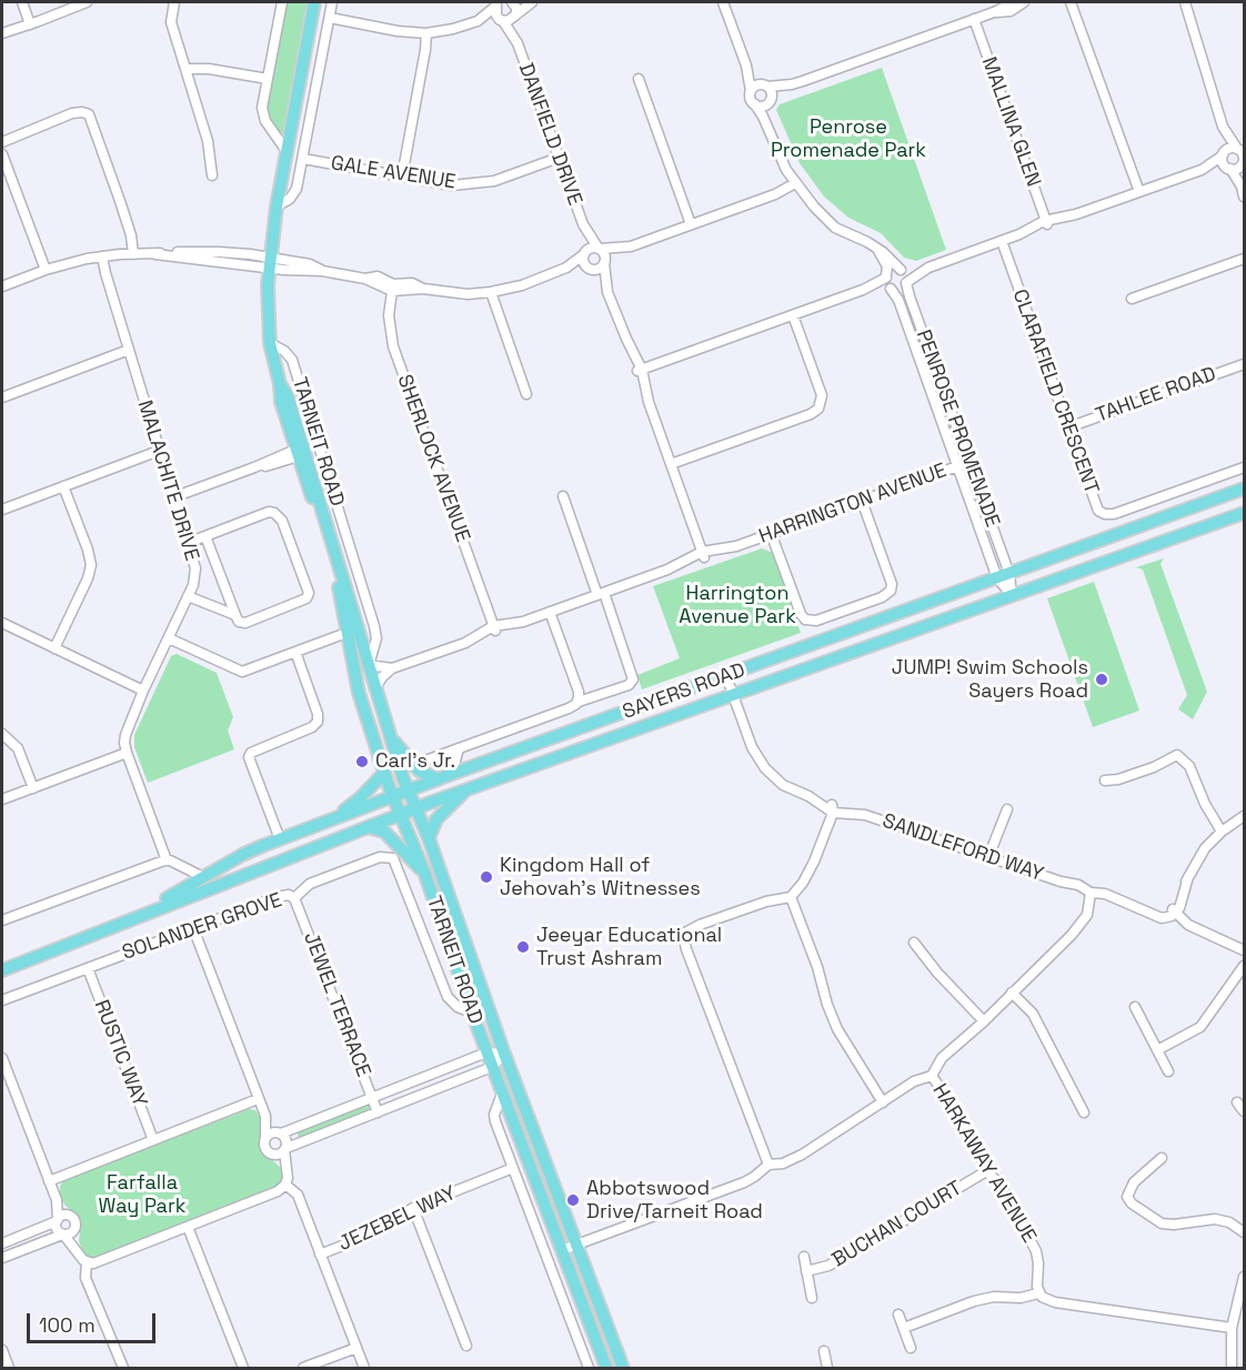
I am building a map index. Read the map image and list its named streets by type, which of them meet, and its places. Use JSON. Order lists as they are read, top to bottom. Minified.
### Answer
{"streets":{"main road":["TARNEIT ROAD","SAYERS ROAD"],"street":["MALLINA GLEN","DANFIELD DRIVE","GALE AVENUE","CLARAFIELD CRESCENT","TAHLEE ROAD","PENROSE PROMENADE","SHERLOCK AVENUE","MALACHITE DRIVE","HARRINGTON AVENUE","SANDLEFORD WAY","SOLANDER GROVE","JEWEL TERRACE","RUSTIC WAY","HARKAWAY AVENUE","JEZEBEL WAY","BUCHAN COURT"]},"crossings":[["DANFIELD DRIVE","GALE AVENUE"],["CLARAFIELD CRESCENT","TAHLEE ROAD"],["PENROSE PROMENADE","HARRINGTON AVENUE"],["PENROSE PROMENADE","SAYERS ROAD"],["TARNEIT ROAD","HARRINGTON AVENUE"],["TARNEIT ROAD","SAYERS ROAD"],["TARNEIT ROAD","SOLANDER GROVE"],["SHERLOCK AVENUE","HARRINGTON AVENUE"],["SAYERS ROAD","SANDLEFORD WAY"],["SOLANDER GROVE","JEWEL TERRACE"],["SOLANDER GROVE","RUSTIC WAY"],["HARKAWAY AVENUE","BUCHAN COURT"]],"parks":["Penrose Promenade Park","Harrington Avenue Park","Farfalla Way Park"],"places":["JUMP! Swim Schools Sayers Road","Carl's Jr.","Kingdom Hall of Jehovah's Witnesses","Jeeyar Educational Trust Ashram","Abbotswood Drive/Tarneit Road"],"scale_bar":"100 m"}
